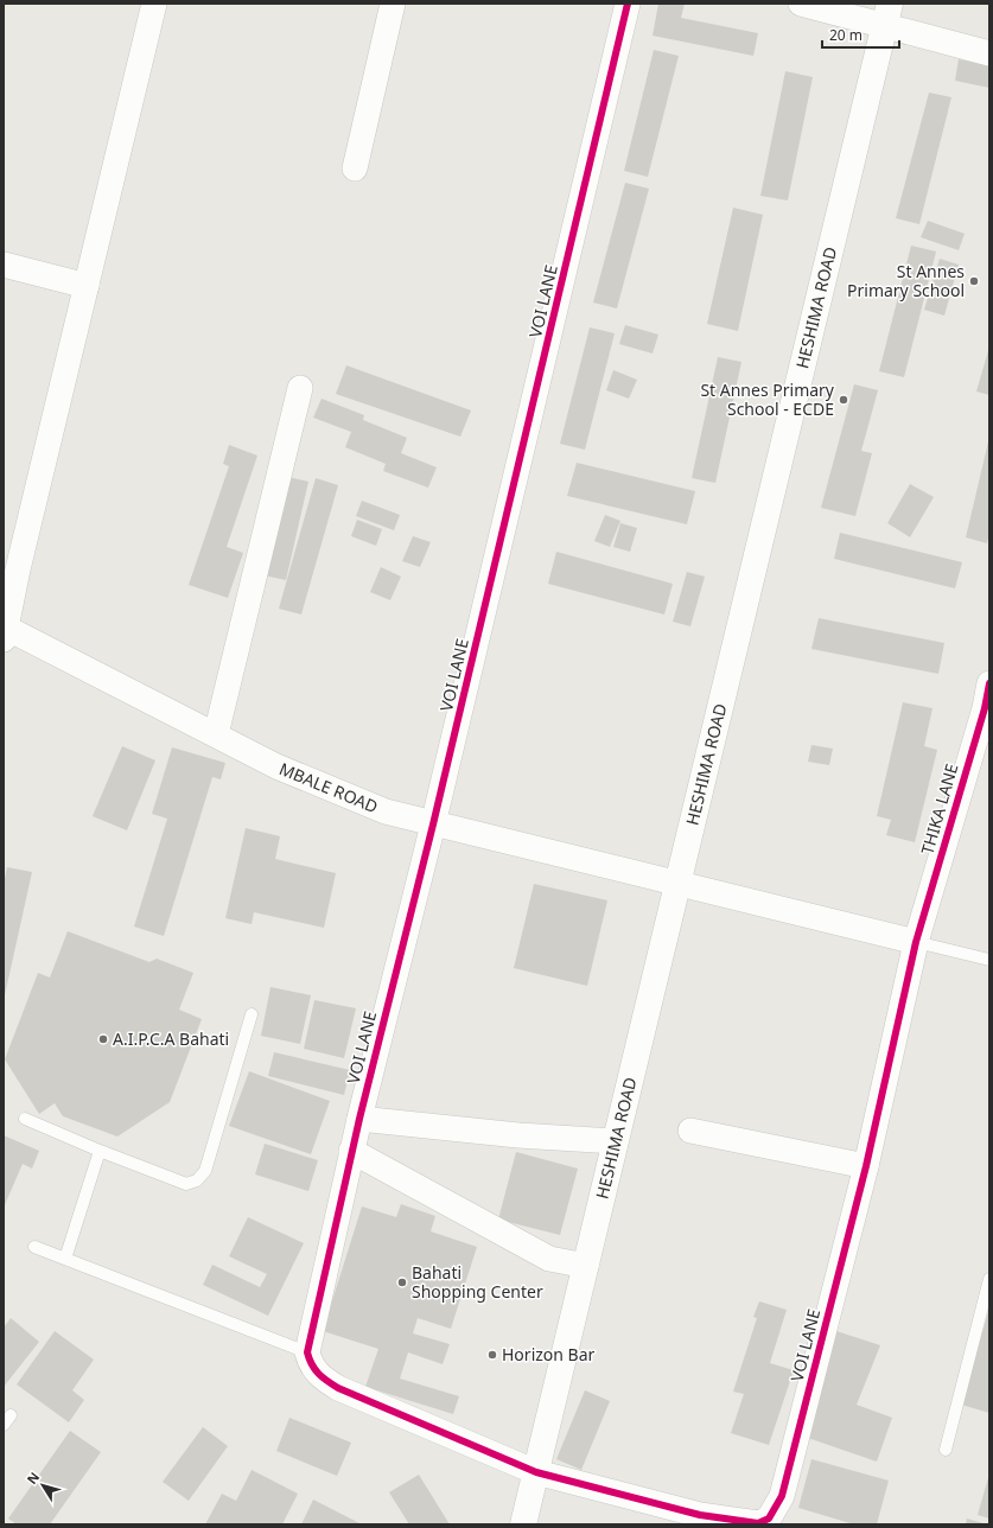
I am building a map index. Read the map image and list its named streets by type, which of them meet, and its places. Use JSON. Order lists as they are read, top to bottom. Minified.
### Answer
{"streets":{"street":["VOI LANE","HESHIMA ROAD","MBALE ROAD","THIKA LANE"]},"crossings":[["VOI LANE","HESHIMA ROAD"],["VOI LANE","MBALE ROAD"],["VOI LANE","THIKA LANE"],["HESHIMA ROAD","MBALE ROAD"],["MBALE ROAD","THIKA LANE"]],"places":["St Annes Primary School","St Annes Primary School - ECDE","A.I.P.C.A Bahati","Bahati Shopping Center","Horizon Bar"],"scale_bar":"20 m","north":"top left"}
